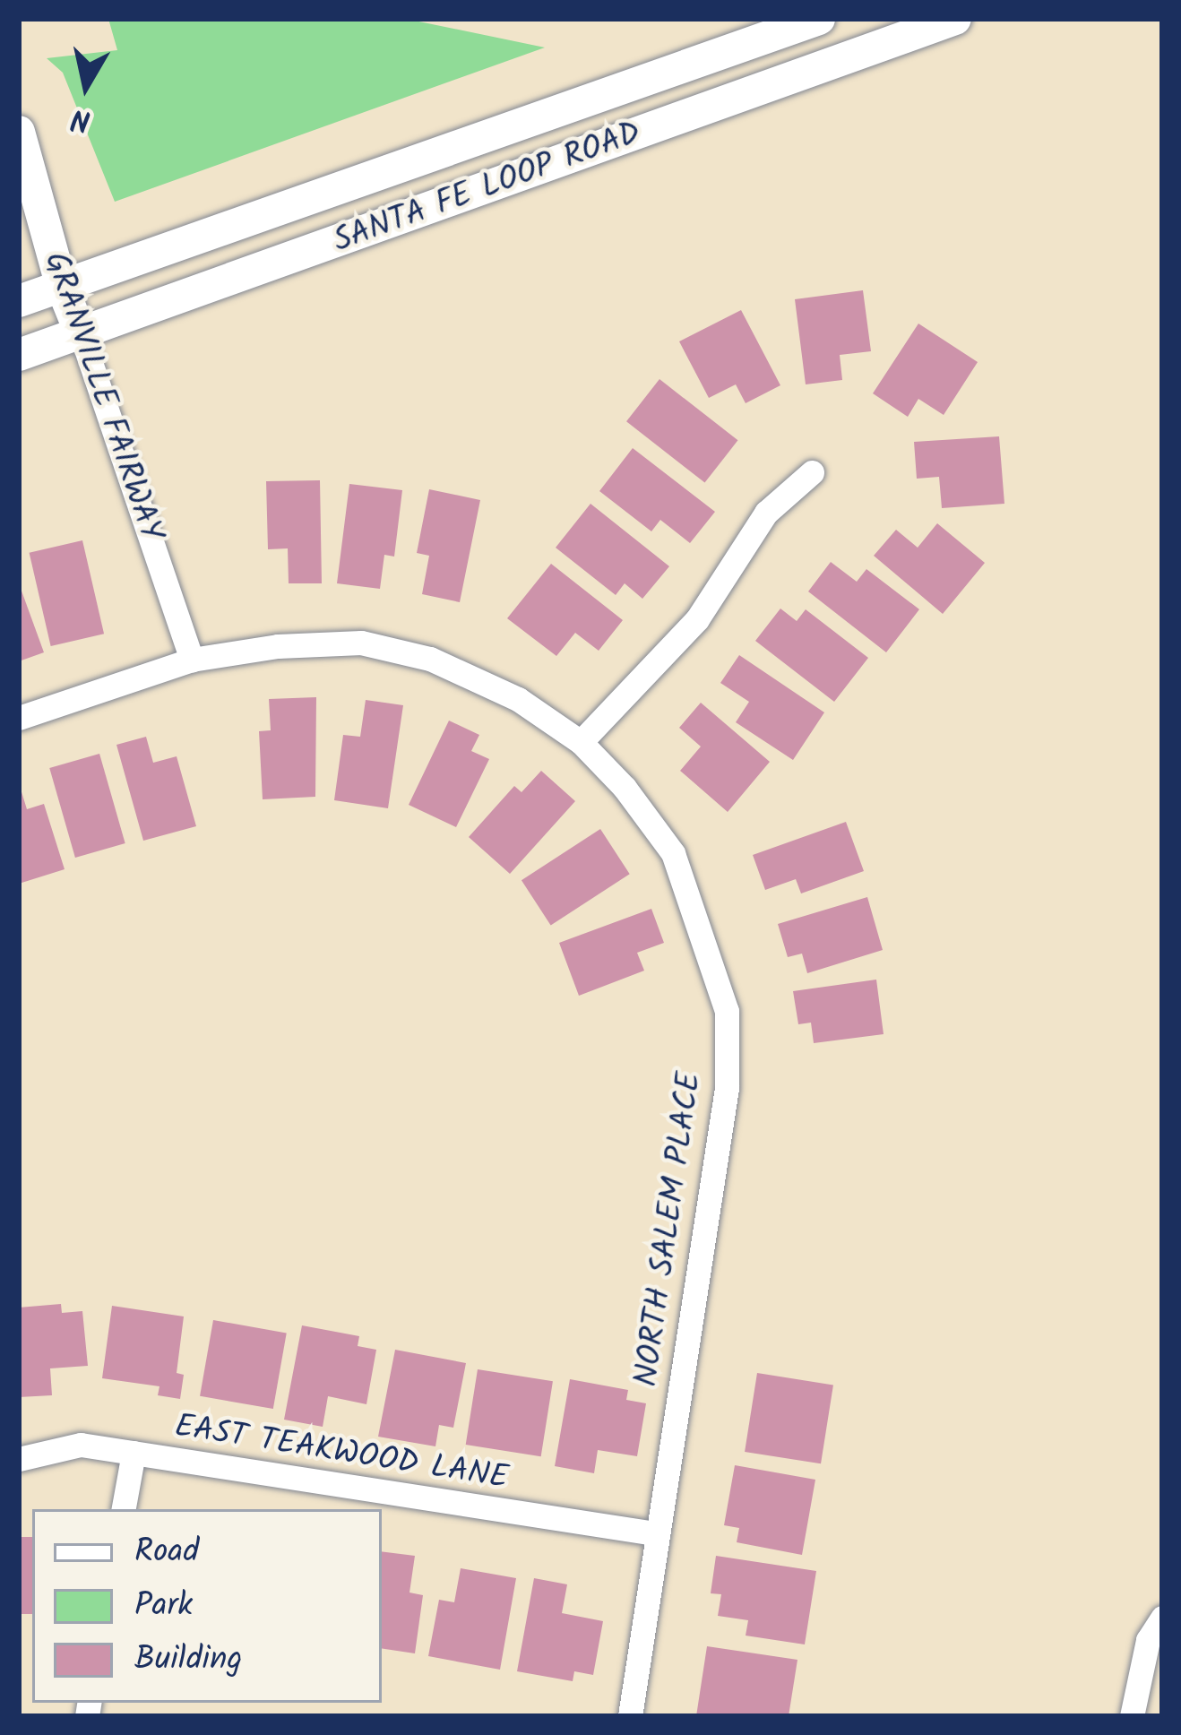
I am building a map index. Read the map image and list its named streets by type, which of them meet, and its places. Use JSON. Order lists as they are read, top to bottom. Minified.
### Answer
{"streets":{"main road":["SANTA FE LOOP ROAD","GRANVILLE FAIRWAY"],"street":["NORTH SALEM PLACE","EAST TEAKWOOD LANE"]},"crossings":[["SANTA FE LOOP ROAD","GRANVILLE FAIRWAY"],["GRANVILLE FAIRWAY","NORTH SALEM PLACE"],["NORTH SALEM PLACE","EAST TEAKWOOD LANE"]],"legend":["Road","Park","Building"],"north":"bottom"}
